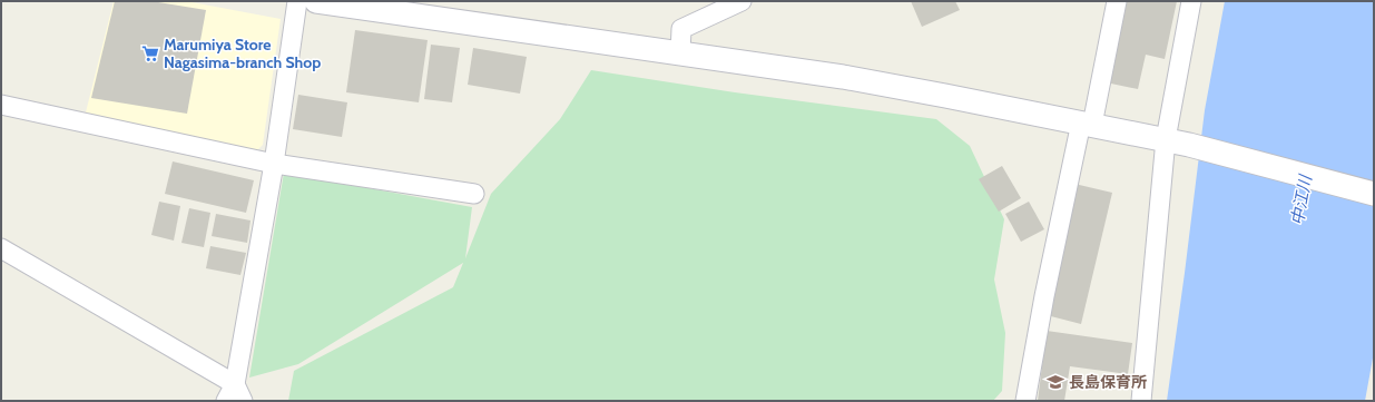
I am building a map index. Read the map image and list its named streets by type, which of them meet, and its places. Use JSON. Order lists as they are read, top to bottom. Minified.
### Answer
{"water":["中江川"],"places":{"supermarket":["Marumiya Store Nagasima-branch Shop"],"school or university":["長島保育所"]}}
